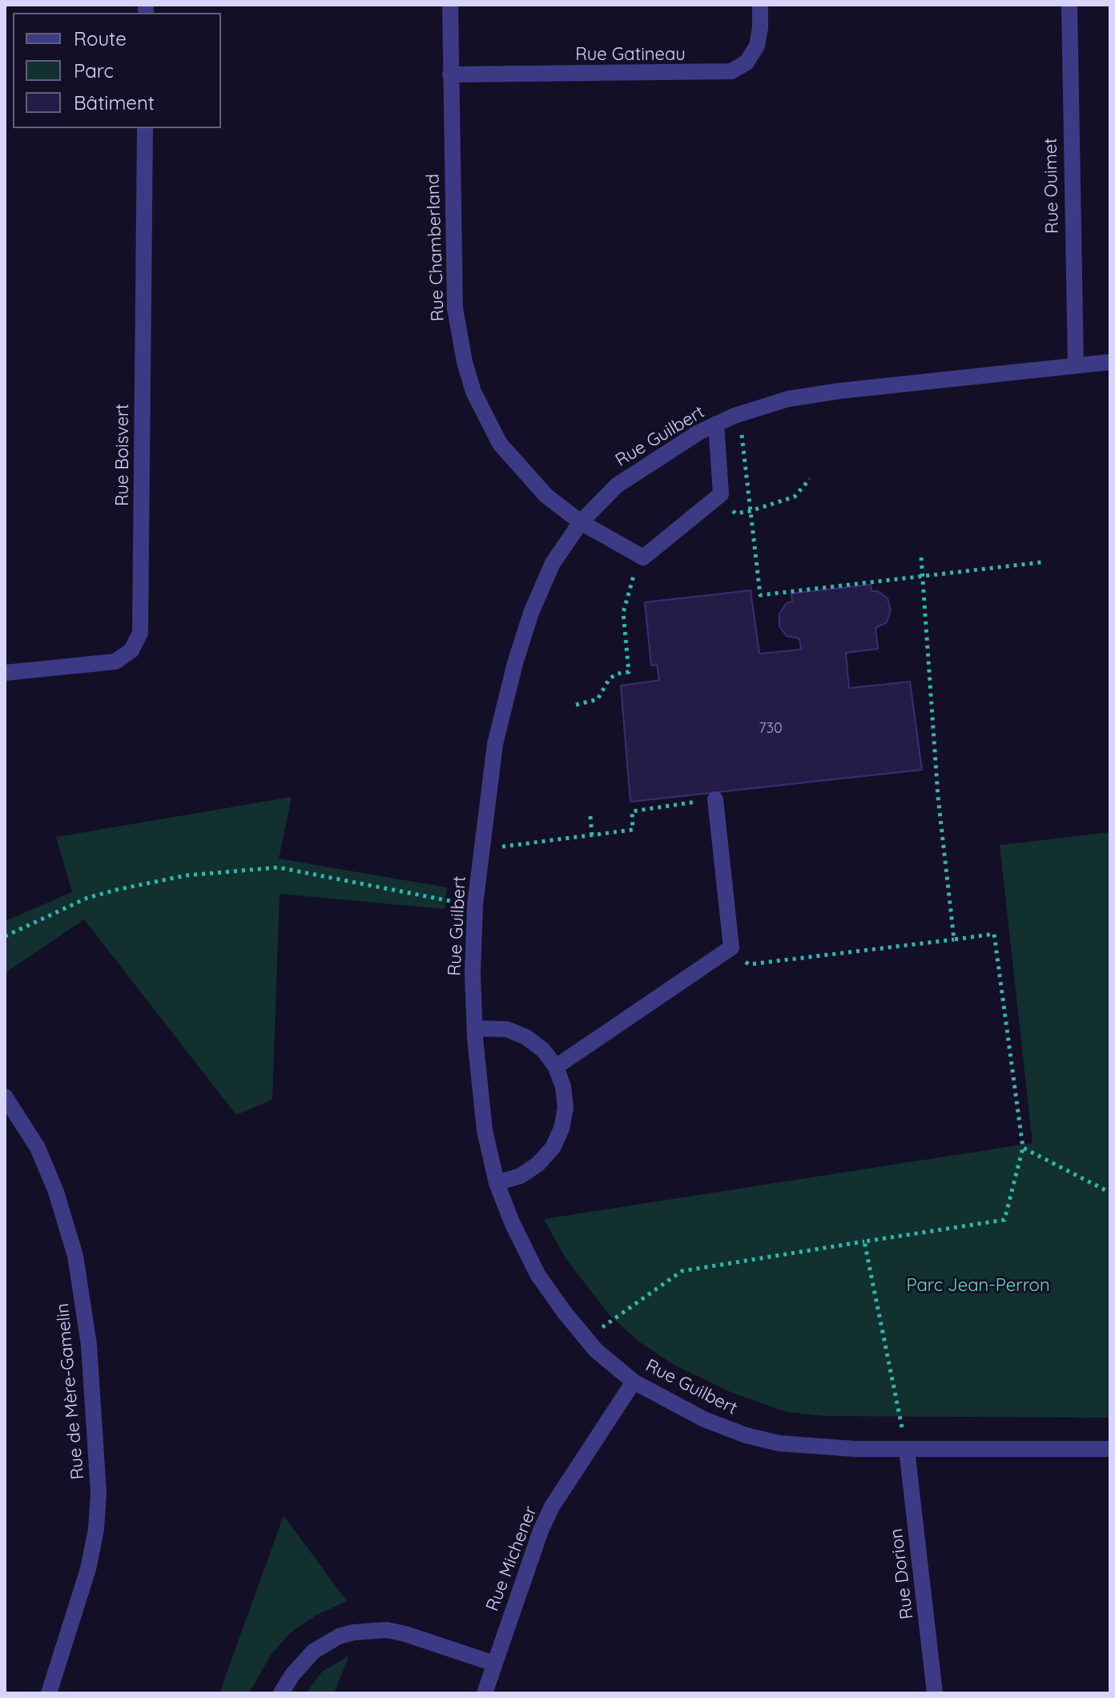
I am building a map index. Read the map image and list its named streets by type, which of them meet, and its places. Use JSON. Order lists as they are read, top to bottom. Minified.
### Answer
{"streets":{"street":["Rue Gatineau","Rue Ouimet","Rue Chamberland","Rue Guilbert","Rue Boisvert","Rue de Mère-Gamelin","Rue Michener","Rue Dorion"]},"crossings":[["Rue Gatineau","Rue Chamberland"],["Rue Ouimet","Rue Guilbert"],["Rue Chamberland","Rue Guilbert"],["Rue Guilbert","Rue Michener"],["Rue Guilbert","Rue Dorion"]],"parks":["Parc Jean-Perron"],"house_numbers":["730"],"legend":["Route","Parc","Bâtiment"]}
